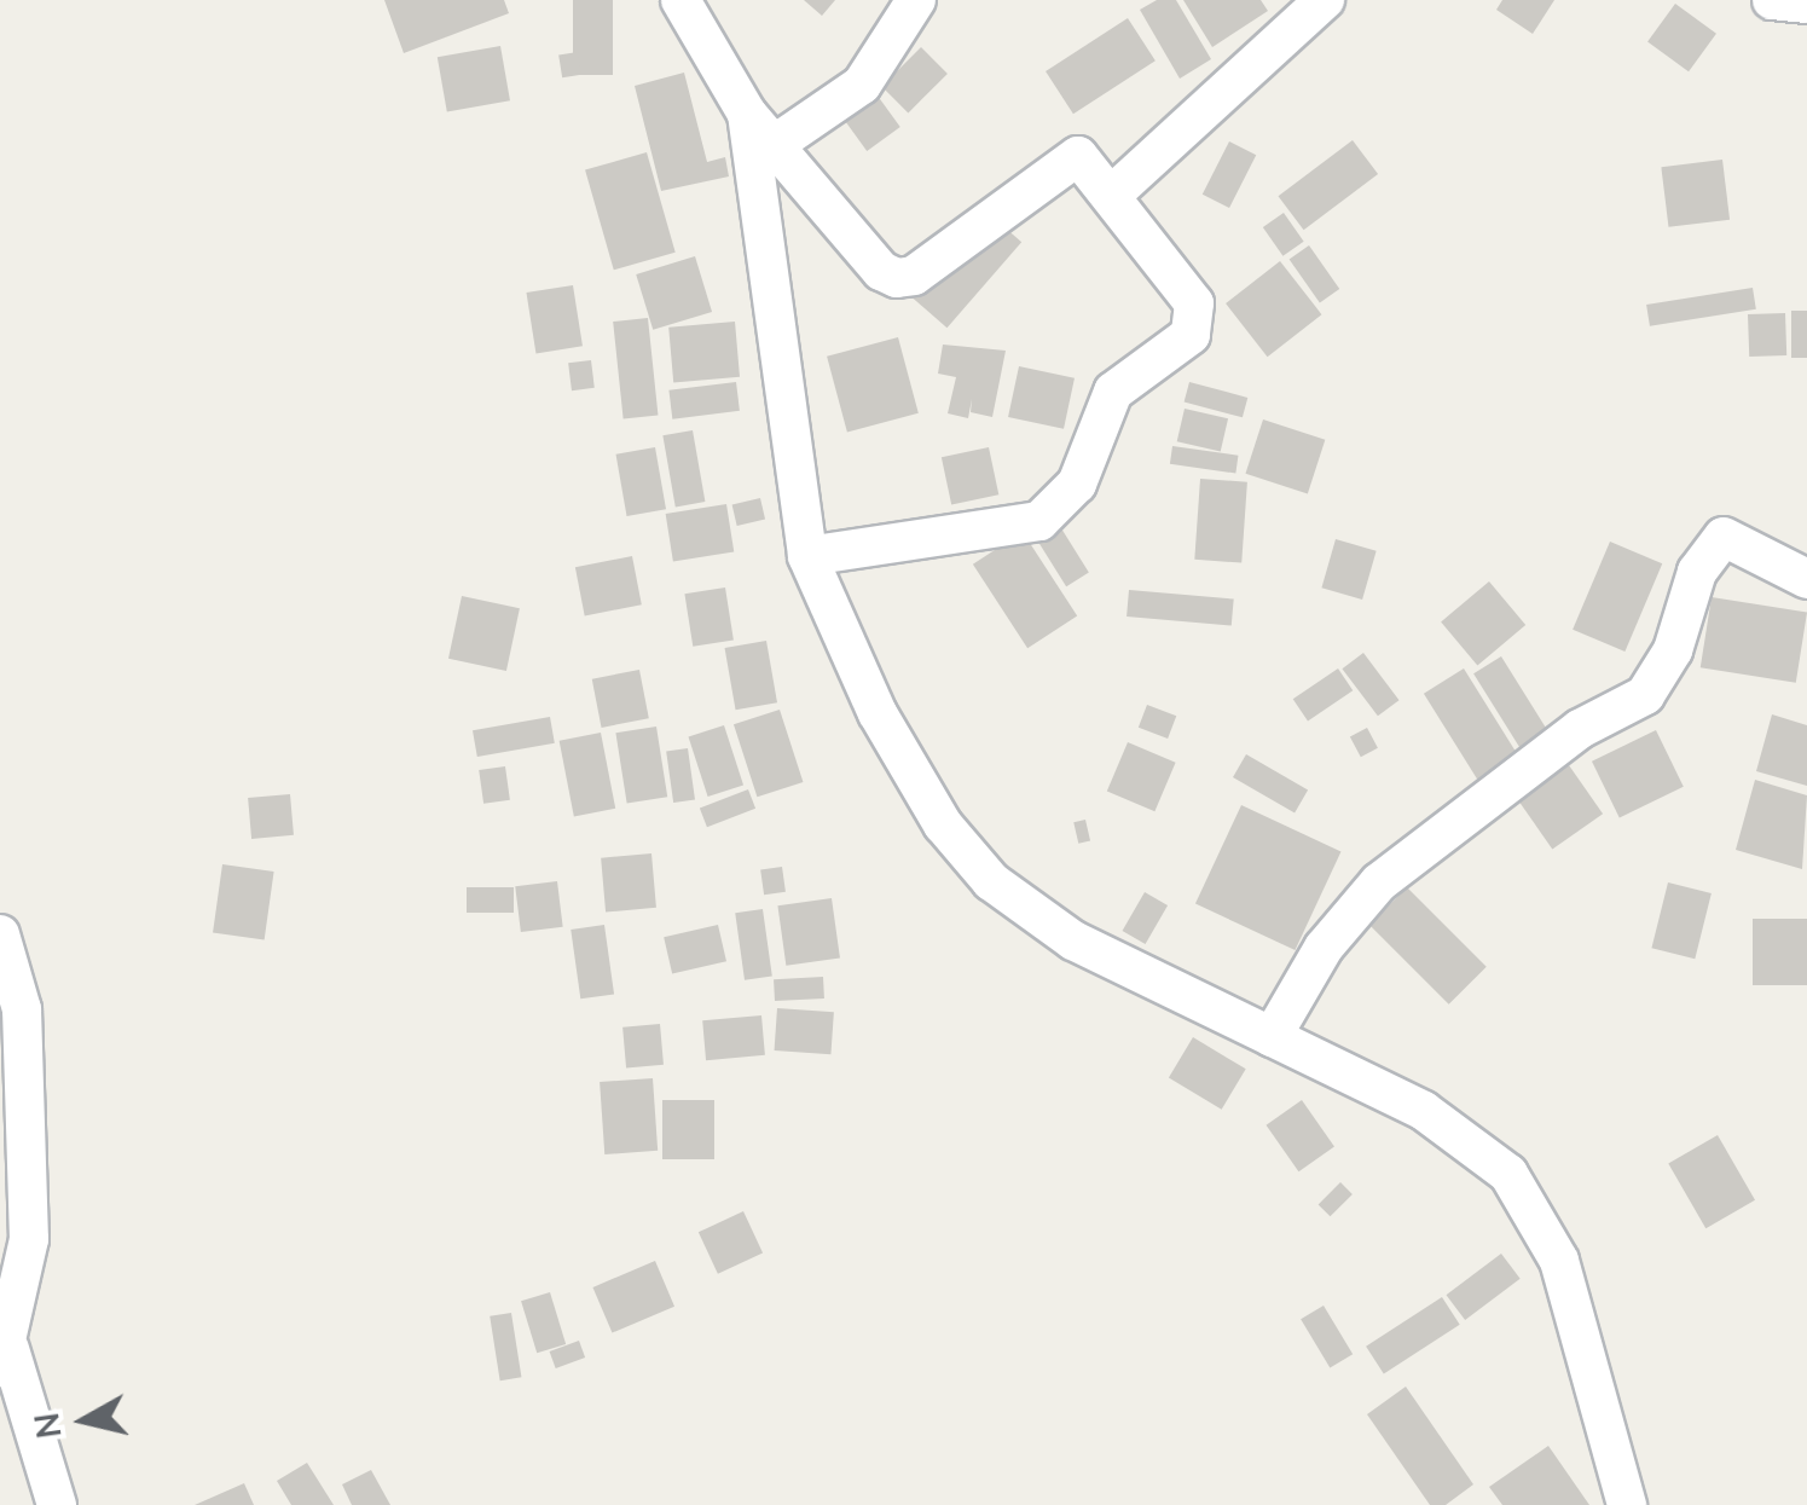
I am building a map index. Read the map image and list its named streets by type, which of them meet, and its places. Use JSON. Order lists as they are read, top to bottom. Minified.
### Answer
{"north":"left"}
